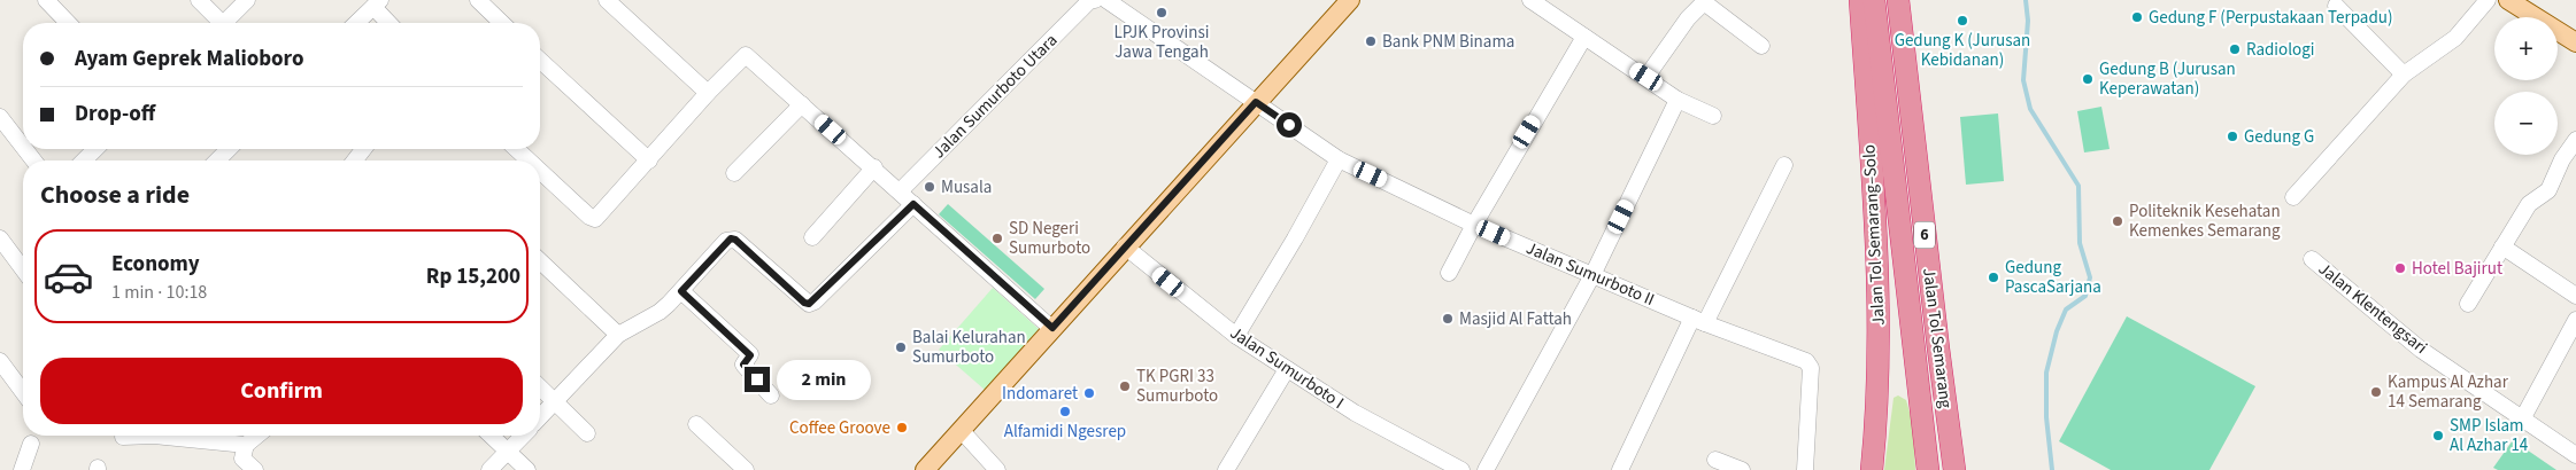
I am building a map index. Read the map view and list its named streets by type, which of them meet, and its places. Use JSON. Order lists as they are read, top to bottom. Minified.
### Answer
{"streets":{"highway":["Jalan Tol Semarang–Solo","6","Jalan Tol Semarang"],"street":["Jalan Sumurboto Utara","Jalan Sumurboto II","Jalan Klentengsari","Jalan Sumurboto I"]},"places":["LPJK Provinsi Jawa Tengah","Gedung F (Perpustakaan Terpadu)","Gedung K (Jurusan Kebidanan)","Bank PNM Binama","Radiologi","Gedung B (Jurusan Keperawatan)","Gedung G","Musala","Politeknik Kesehatan Kemenkes Semarang","SD Negeri Sumurboto","Hotel Bajirut","Gedung PascaSarjana","Masjid Al Fattah","Balai Kelurahan Sumurboto","TK PGRI 33 Sumurboto","Kampus Al Azhar 14 Semarang","Indomaret","Alfamidi Ngesrep","Coffee Groove","SMP Islam Al Azhar 14"],"page":{"map_buttons":["+","−"],"banner":["Ayam Geprek Malioboro","Drop-off"],"heading":"Choose a ride","list":[{"name":"Economy","note":"1 min · 10:18","value":"Rp 15,200"}],"buttons":"Confirm","bubble":"2 min"}}
